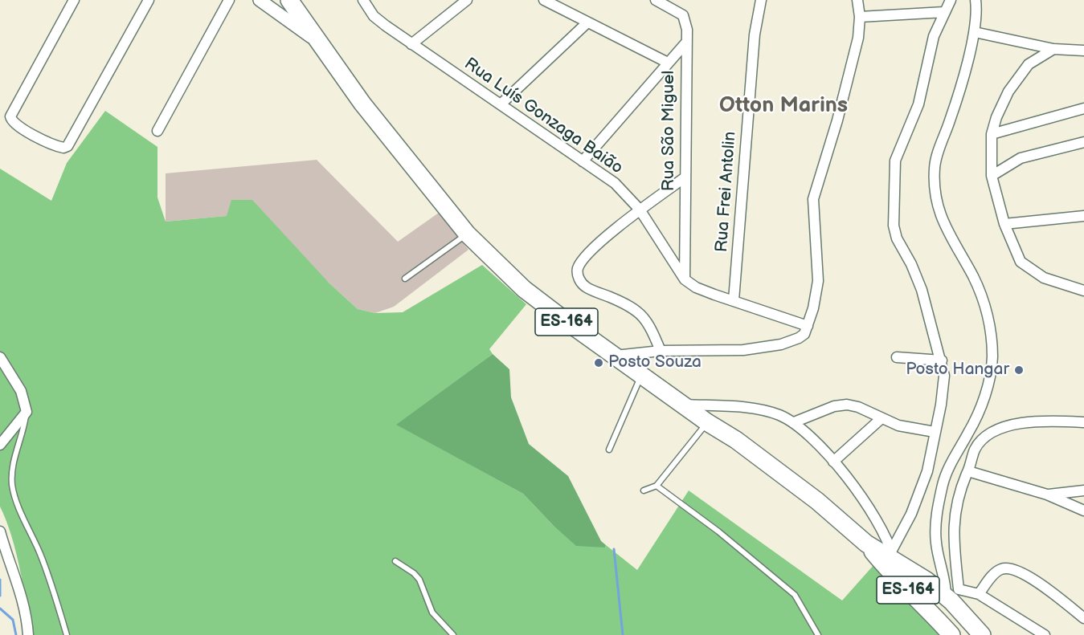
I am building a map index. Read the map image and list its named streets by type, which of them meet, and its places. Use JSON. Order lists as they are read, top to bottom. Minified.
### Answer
{"streets":{"highway":["ES-164"],"street":["Rua Luís Gonzaga Baião","Rua São Miguel","Rua Frei Antolin"]},"crossings":[["Rua Luís Gonzaga Baião","Rua São Miguel"]],"districts":["Otton Marins"],"places":["Posto Souza","Posto Hangar"]}
